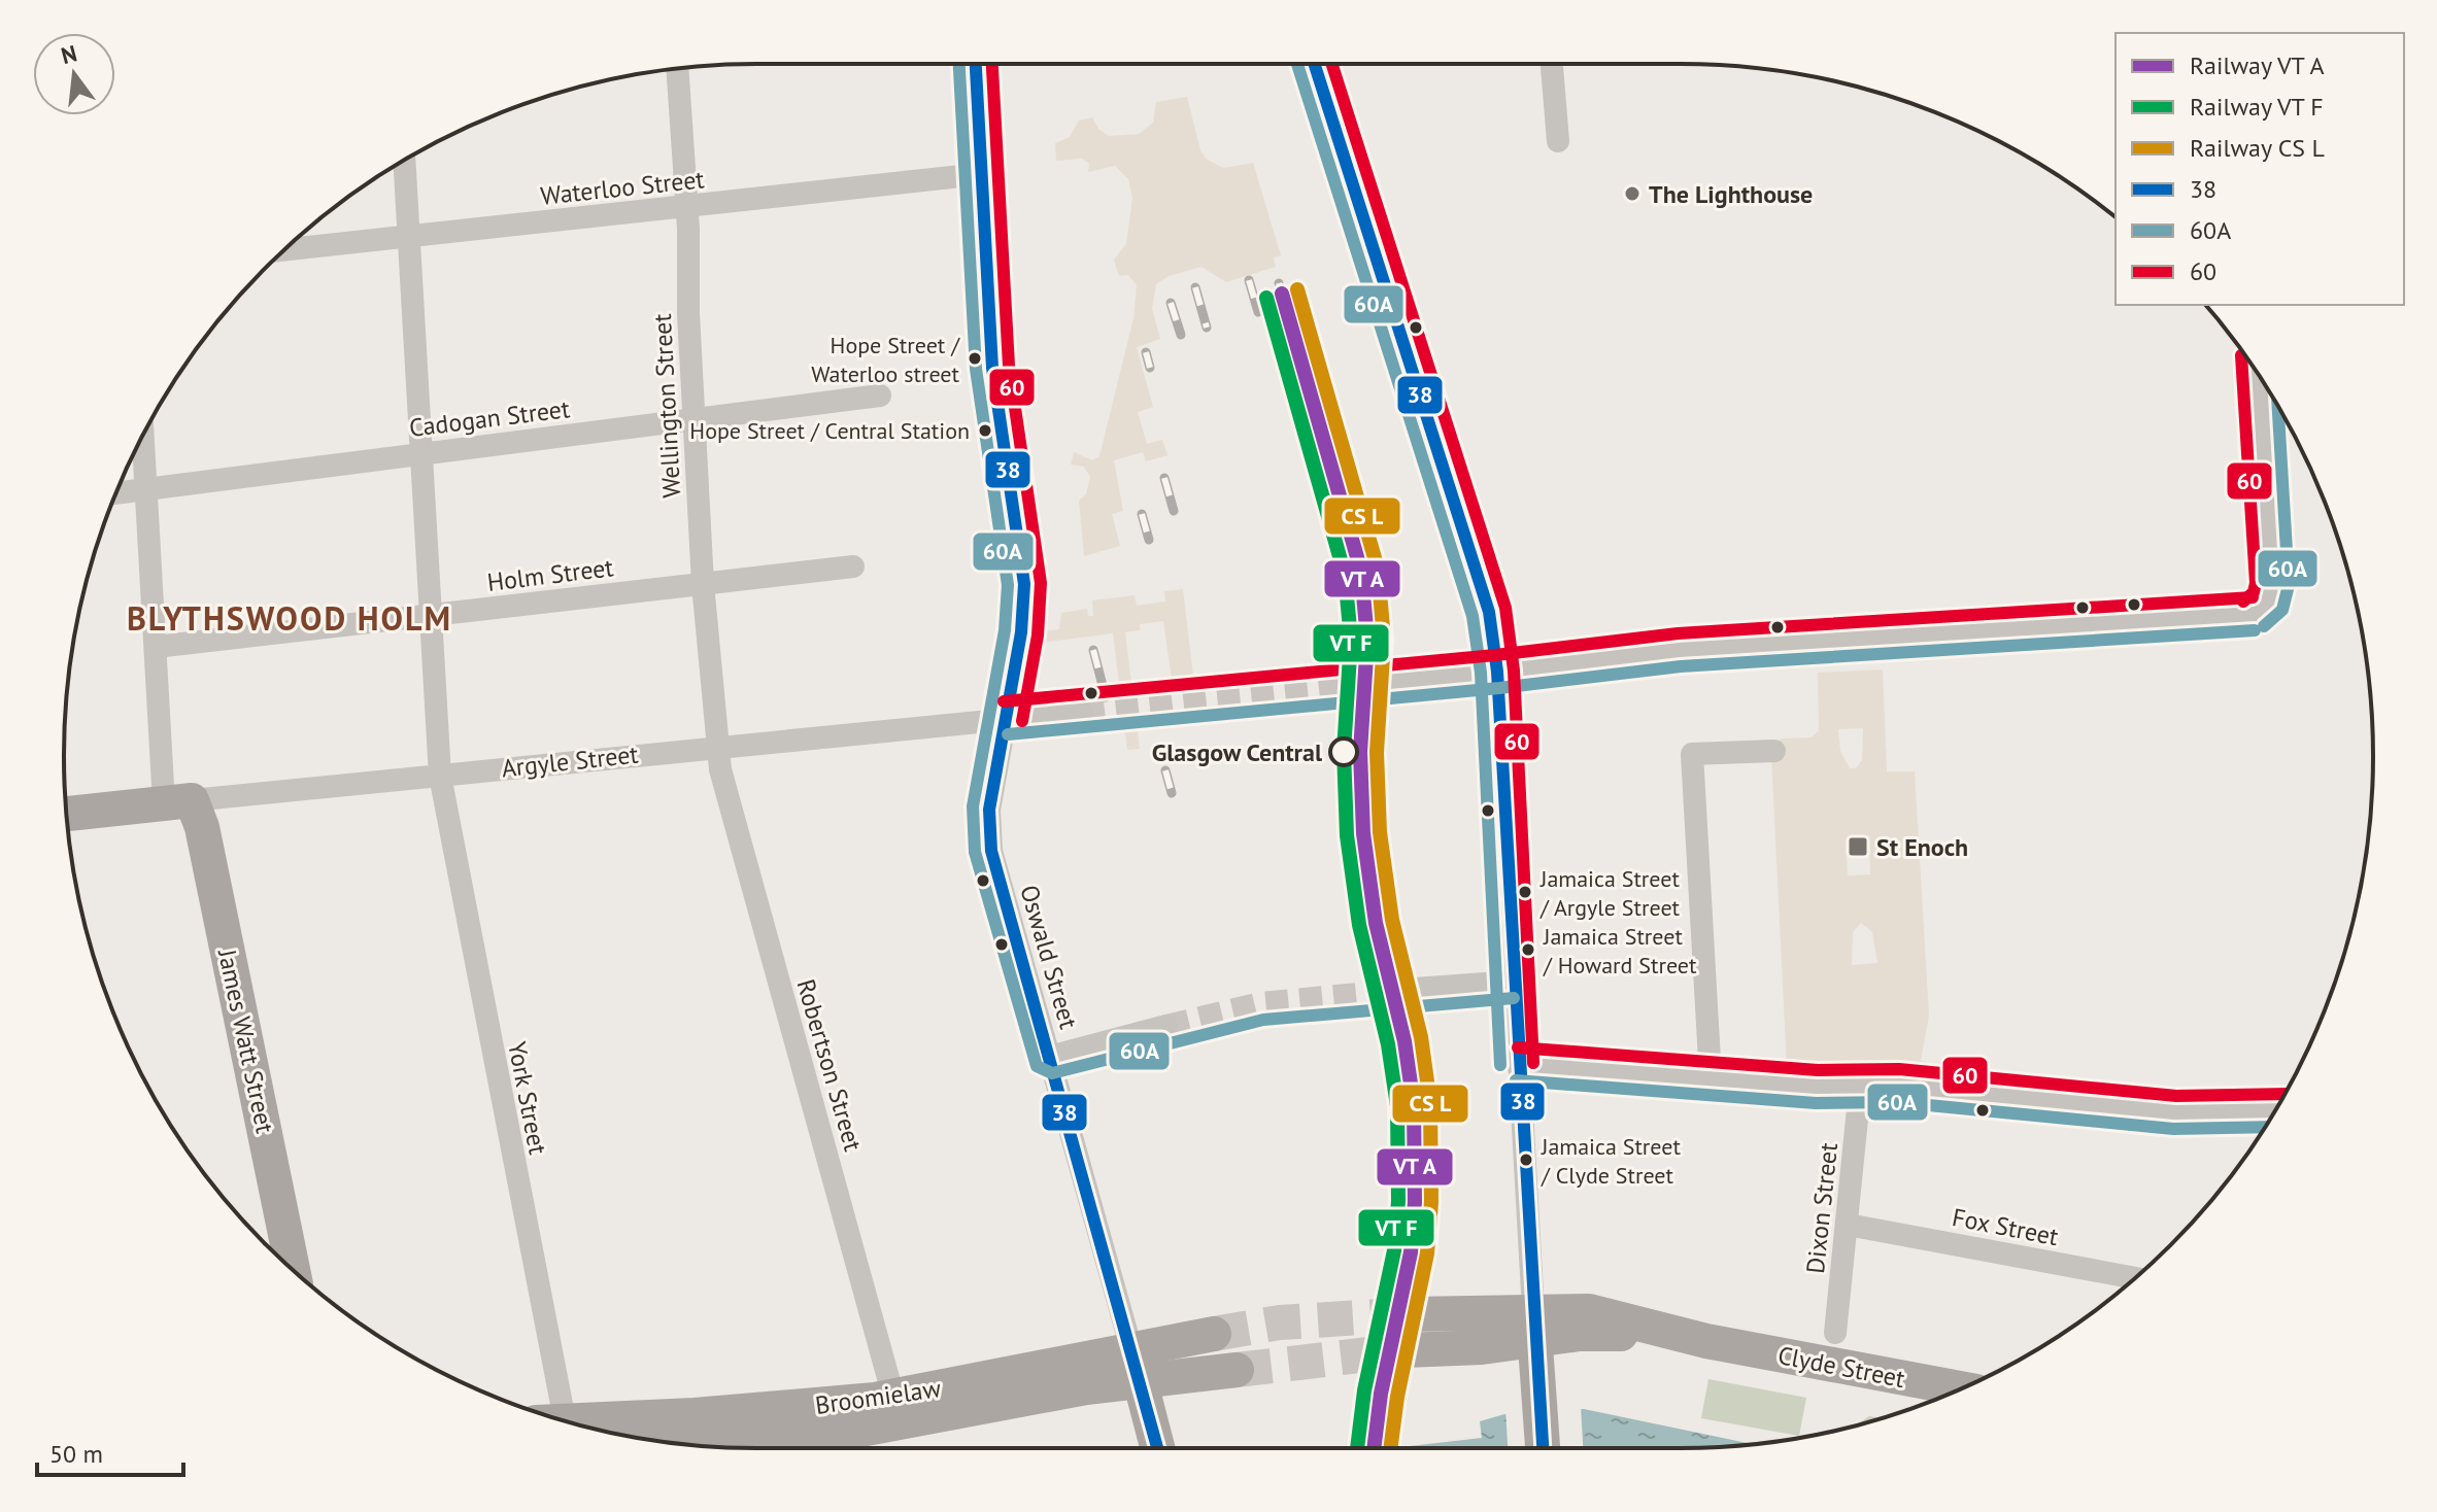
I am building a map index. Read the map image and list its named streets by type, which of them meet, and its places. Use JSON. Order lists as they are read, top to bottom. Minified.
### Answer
{"streets":{"main road":["Argyle Street","James Watt Street","Clyde Street","Broomielaw"],"street":["Waterloo Street","Wellington Street","Cadogan Street","Holm Street","Oswald Street","Robertson Street","York Street","Dixon Street","Fox Street"]},"crossings":[["Waterloo Street","Wellington Street"],["Waterloo Street","Oswald Street"],["Waterloo Street","York Street"],["Wellington Street","Cadogan Street"],["Wellington Street","Holm Street"],["Wellington Street","Argyle Street"],["Wellington Street","Robertson Street"],["Cadogan Street","York Street"],["Holm Street","York Street"],["Argyle Street","Oswald Street"],["Argyle Street","James Watt Street"],["Argyle Street","Robertson Street"],["Argyle Street","York Street"],["Oswald Street","Broomielaw"],["Robertson Street","Broomielaw"],["Dixon Street","Fox Street"]],"districts":["BLYTHSWOOD HOLM"],"places":{"other":["The Lighthouse","Hope Street / Waterloo street","Hope Street / Central Station","Glasgow Central","Jamaica Street / Argyle Street","Jamaica Street / Howard Street","Jamaica Street / Clyde Street"],"transit":["St Enoch"]},"lines":["transit line 38","transit line 60A","transit line 60"],"legend":["Railway VT A","Railway VT F","Railway CS L","38","60A","60"],"scale_bar":"50 m","north":"top"}
